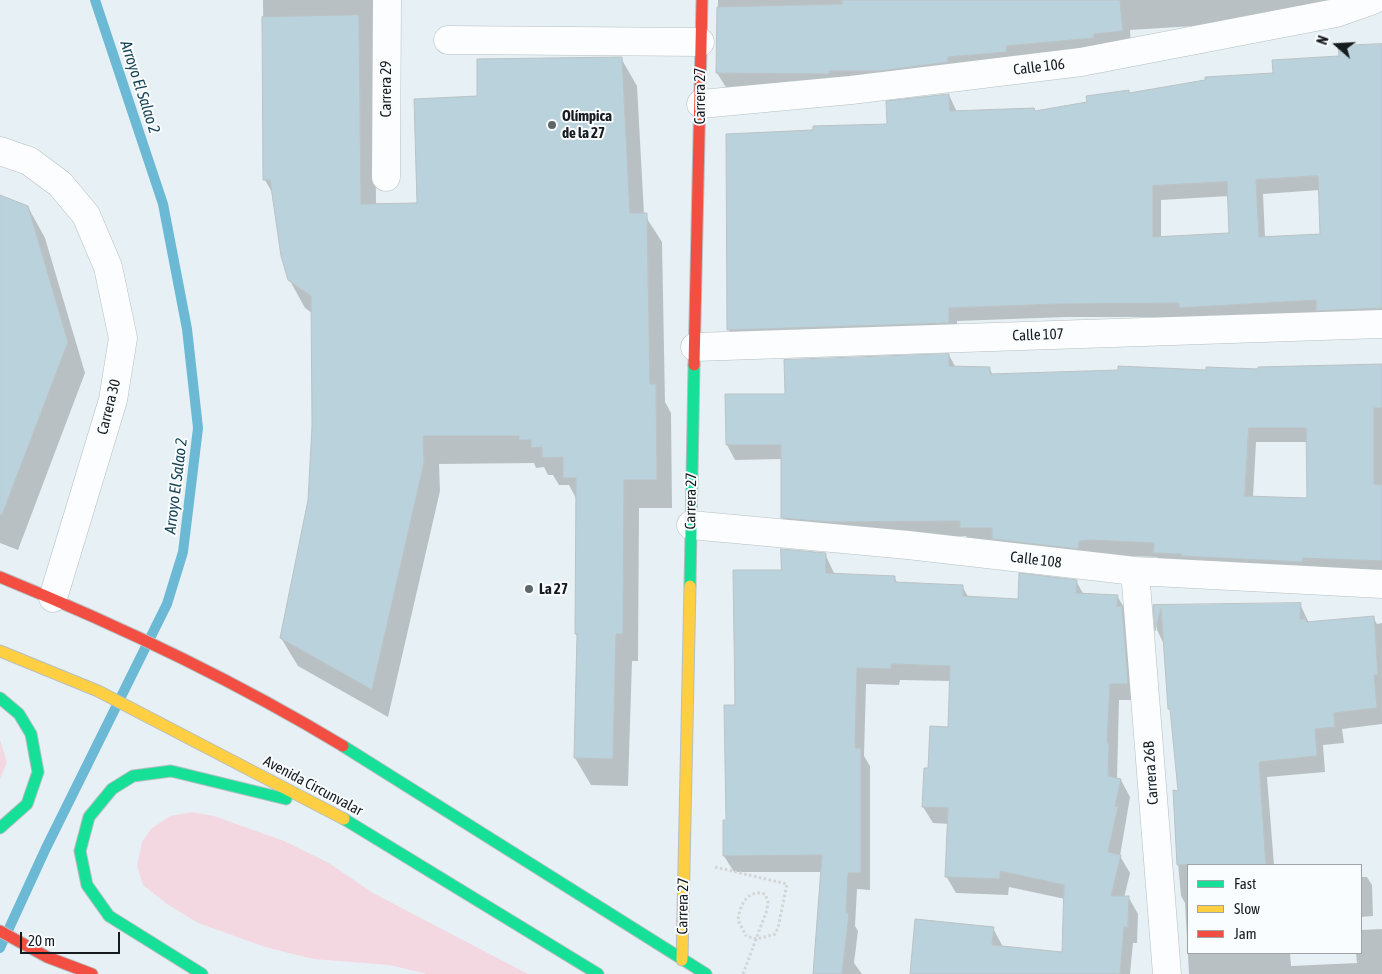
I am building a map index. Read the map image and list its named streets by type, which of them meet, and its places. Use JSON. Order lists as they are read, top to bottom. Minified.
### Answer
{"streets":{"main road":["Carrera 27","Avenida Circunvalar"],"street":["Calle 106","Carrera 29","Calle 107","Carrera 30","Calle 108","Carrera 26B"]},"crossings":[["Calle 106","Carrera 27"],["Carrera 27","Calle 107"],["Carrera 27","Calle 108"],["Calle 108","Carrera 26B"]],"water":["Arroyo El Salao 2"],"places":["Olímpica de la 27","La 27"],"legend":["Fast","Slow","Jam"],"scale_bar":"20 m","north":"left"}
